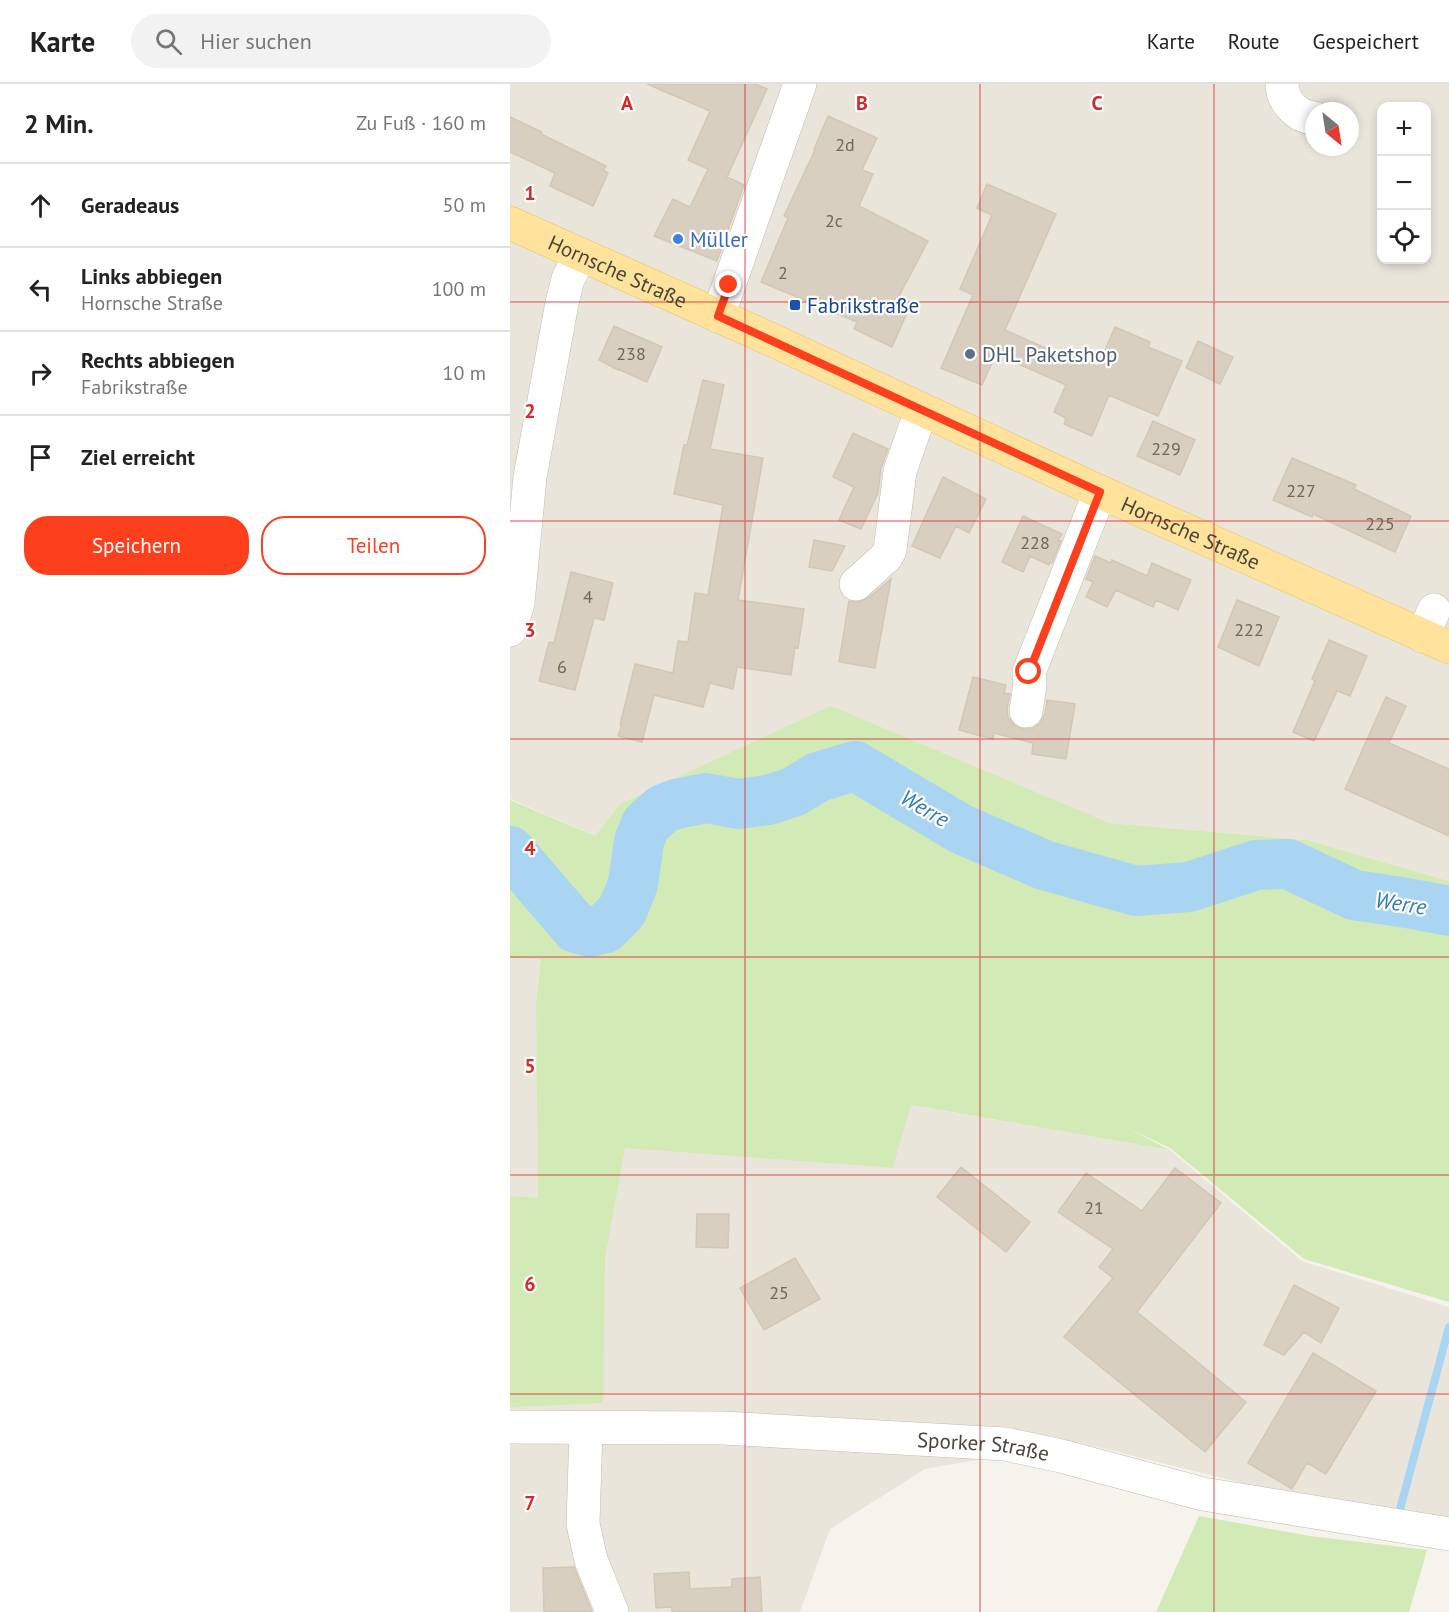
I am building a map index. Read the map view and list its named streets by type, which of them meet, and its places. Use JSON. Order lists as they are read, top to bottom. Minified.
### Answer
{"streets":{"main road":["Hornsche Straße"],"street":["Sporker Straße"]},"water":["Werre"],"places":{"other":["Müller","DHL Paketshop"],"transit":["Fabrikstraße"]},"house_numbers":["2d","2c","2","238","229","227","225","228","4","222","6","21","25"],"north":"bottom right","page":{"header":"Karte","search":"Hier suchen","nav":["Karte","Route","Gespeichert"],"heading":["2 Min.","Zu Fuß · 160 m"],"map_buttons":["+","−"],"list":[["Geradeaus","50 m"],["Links abbiegen","Hornsche Straße","100 m"],["Rechts abbiegen","Fabrikstraße","10 m"],"Ziel erreicht"],"buttons":["Speichern","Teilen"]},"grid":{"columns":["A","B","C"],"rows":["1","2","3","4","5","6","7"]}}
